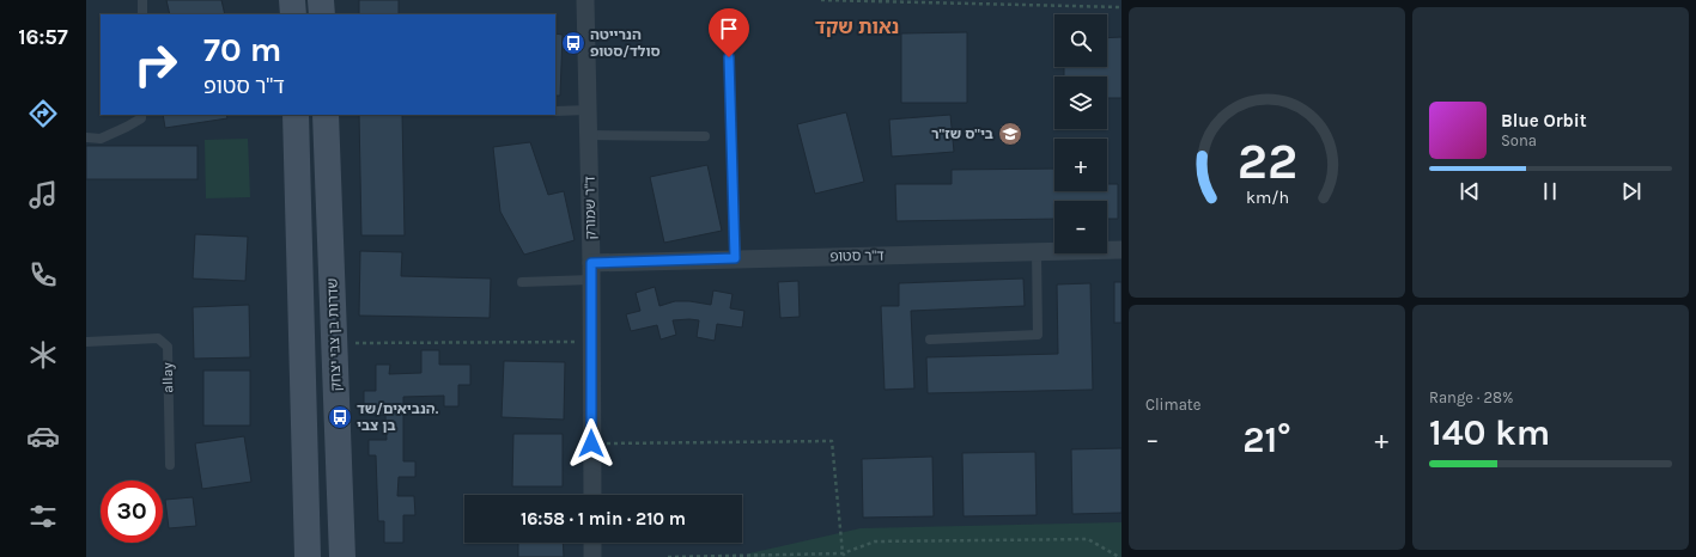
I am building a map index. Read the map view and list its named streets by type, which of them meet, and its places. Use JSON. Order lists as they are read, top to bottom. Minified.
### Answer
{"streets":{"main road":["שדרות בן צבי יצחק"],"street":["ד\"ר שמורק","ד\"ר סטופ"],"lane":["allay"]},"crossings":[["ד\"ר שמורק","ד\"ר סטופ"]],"districts":["נאות שקד"],"places":{"bus stop":["הנרייטה סולד/סטופ","הנביאים/שד. בן צבי"],"school or university":["בי\"ס שז\"ר"]},"page":{"tabs":"16:57","map_buttons":["+","−"],"turn":["70 m","ד\"ר סטופ"],"song":["Blue Orbit","Sona"],"tile":["Climate",["Range · 28%","140 km"]],"heat":["−","21°","+"],"limit":"30","trip":"16:58 · 1 min · 210 m","gauge":["22","km/h"]}}
